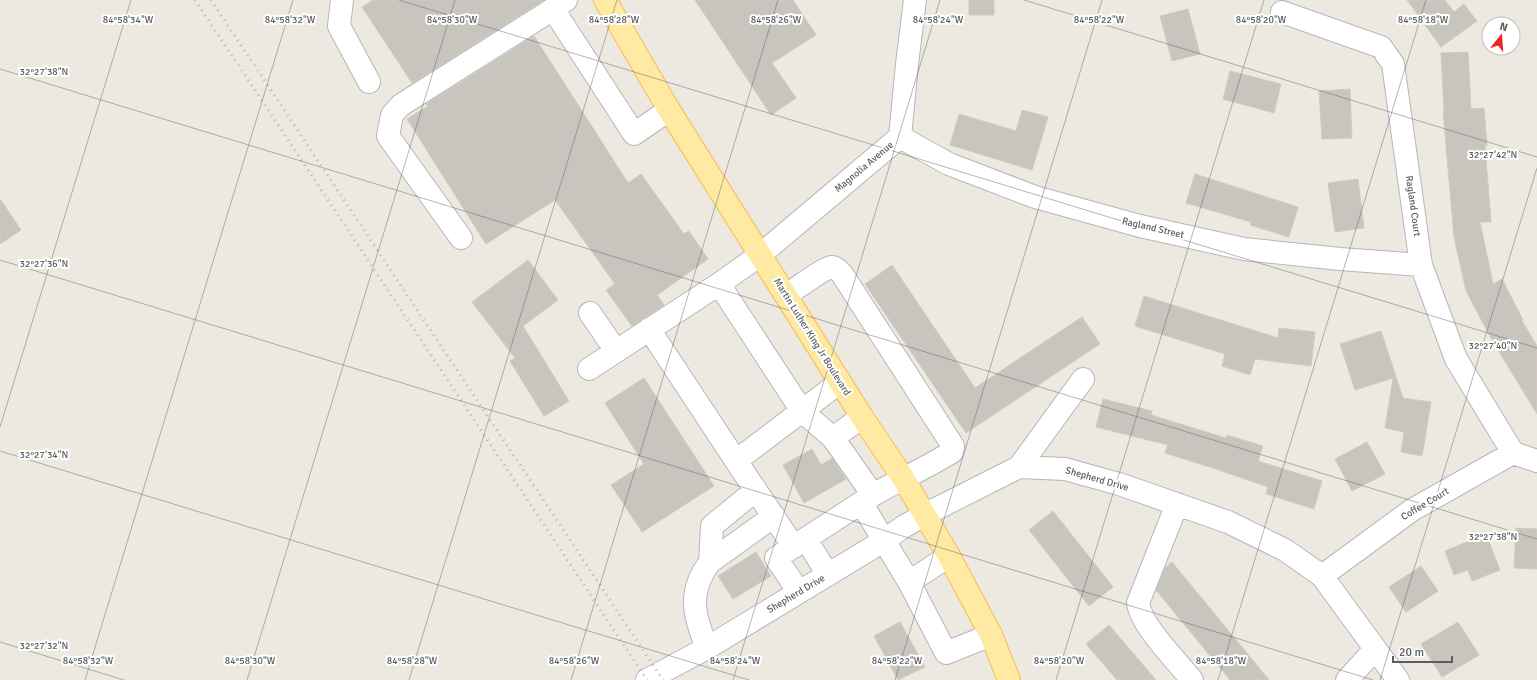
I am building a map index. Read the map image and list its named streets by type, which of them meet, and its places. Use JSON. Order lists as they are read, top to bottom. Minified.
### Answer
{"streets":{"main road":["Martin Luther King Jr Boulevard"],"street":["Magnolia Avenue","Ragland Court","Ragland Street","Shepherd Drive","Coffee Court"]},"crossings":[["Magnolia Avenue","Ragland Street"],["Magnolia Avenue","Martin Luther King Jr Boulevard"],["Ragland Court","Ragland Street"],["Ragland Court","Coffee Court"],["Martin Luther King Jr Boulevard","Shepherd Drive"],["Shepherd Drive","Coffee Court"]],"scale_bar":"20 m","north":"top","coordinates":["84°58'34\"W","84°58'32\"W","84°58'30\"W","84°58'28\"W","84°58'26\"W","84°58'24\"W","84°58'22\"W","84°58'20\"W","84°58'18\"W","32°27'38\"N","32°27'42\"N","32°27'36\"N","32°27'40\"N","32°27'34\"N","32°27'32\"N"]}
